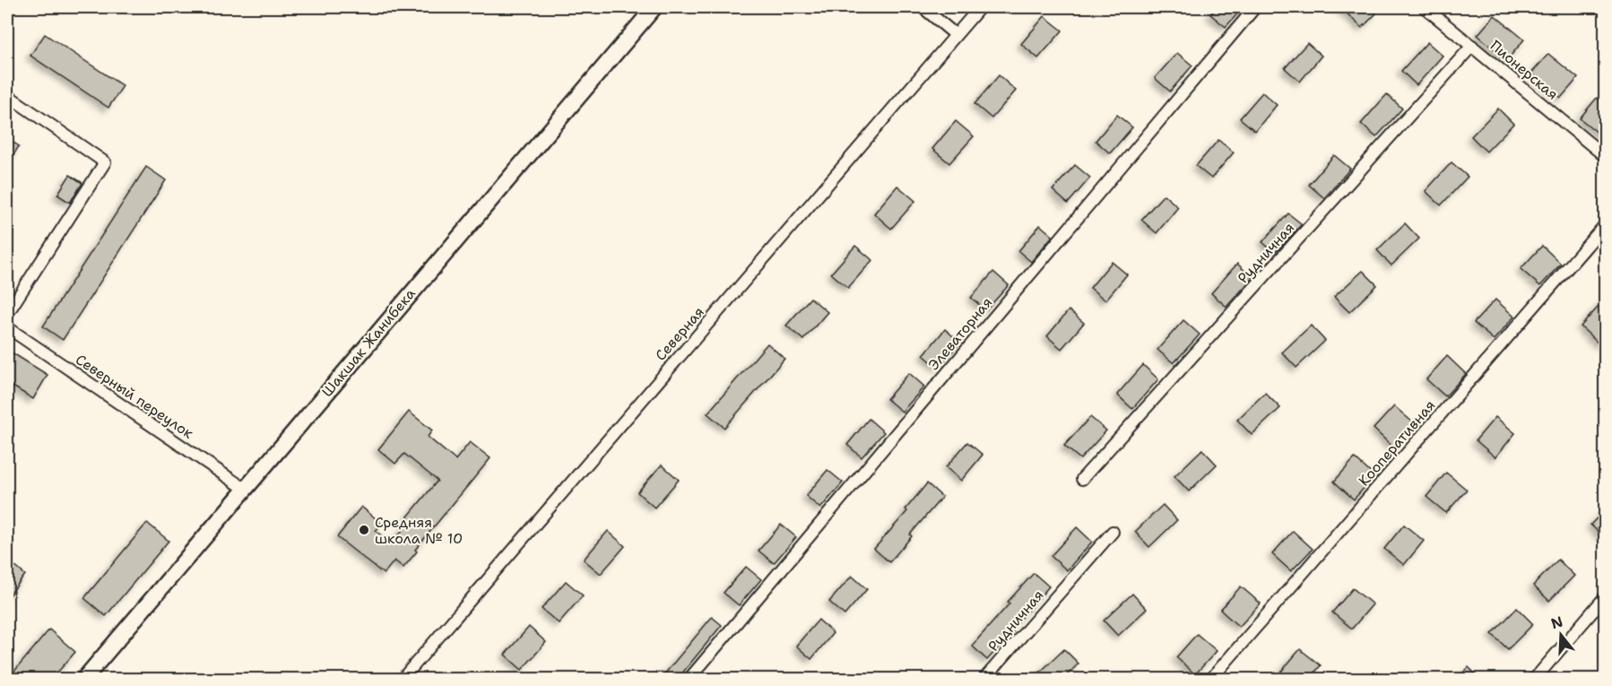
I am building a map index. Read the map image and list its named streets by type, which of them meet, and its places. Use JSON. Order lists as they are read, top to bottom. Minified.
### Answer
{"streets":{"main road":["Шакшак Жанибека"],"street":["Пионерская","Рудничная","Северная","Элеваторная","Северный переулок","Кооперативная"]},"crossings":[["Пионерская","Рудничная"],["Шакшак Жанибека","Северный переулок"]],"places":["Средняя школа № 10"],"north":"top"}
